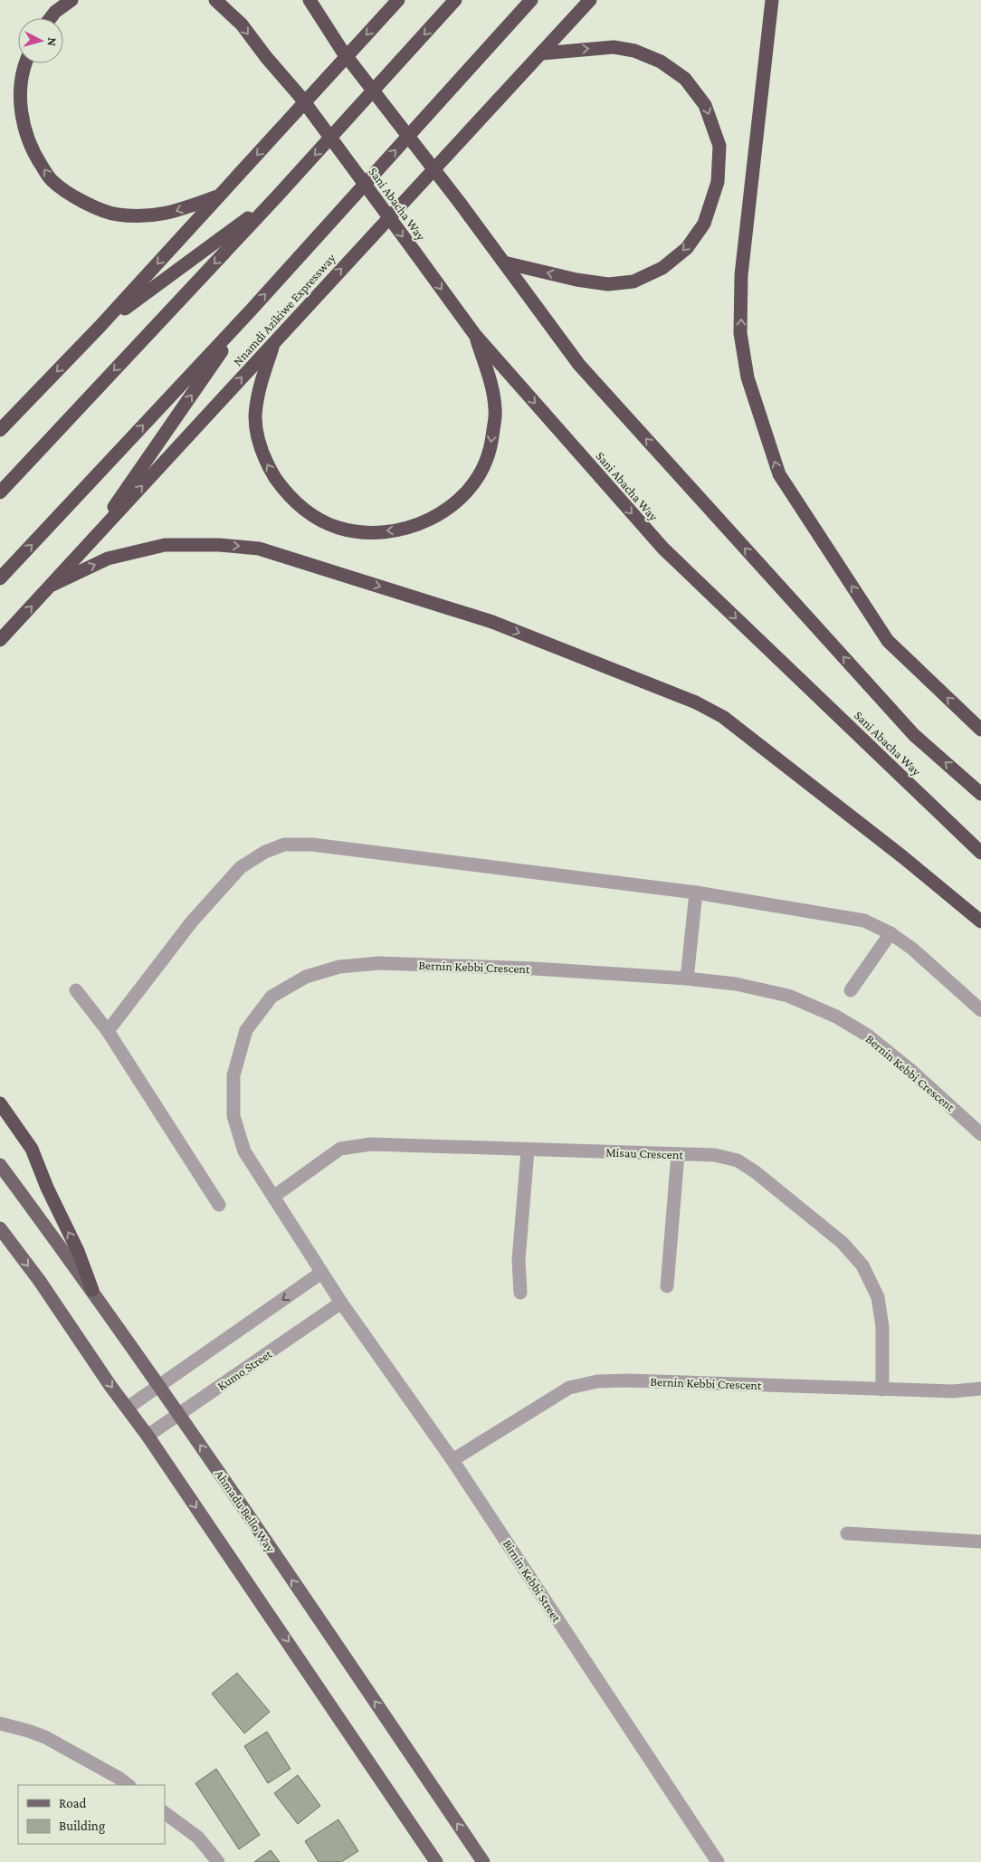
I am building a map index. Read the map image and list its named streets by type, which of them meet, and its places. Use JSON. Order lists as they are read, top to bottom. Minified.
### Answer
{"streets":{"highway":["Sani Abacha Way","Nnamdi Azikiwe Expressway"],"main road":["Ahmadu Bello Way"],"street":["Bernin Kebbi Crescent","Misau Crescent","Kumo Street","Birnin Kebbi Street"]},"crossings":[["Bernin Kebbi Crescent","Misau Crescent"],["Bernin Kebbi Crescent","Kumo Street"],["Bernin Kebbi Crescent","Birnin Kebbi Street"],["Kumo Street","Ahmadu Bello Way"],["Kumo Street","Birnin Kebbi Street"]],"legend":["Road","Building"],"north":"right"}
